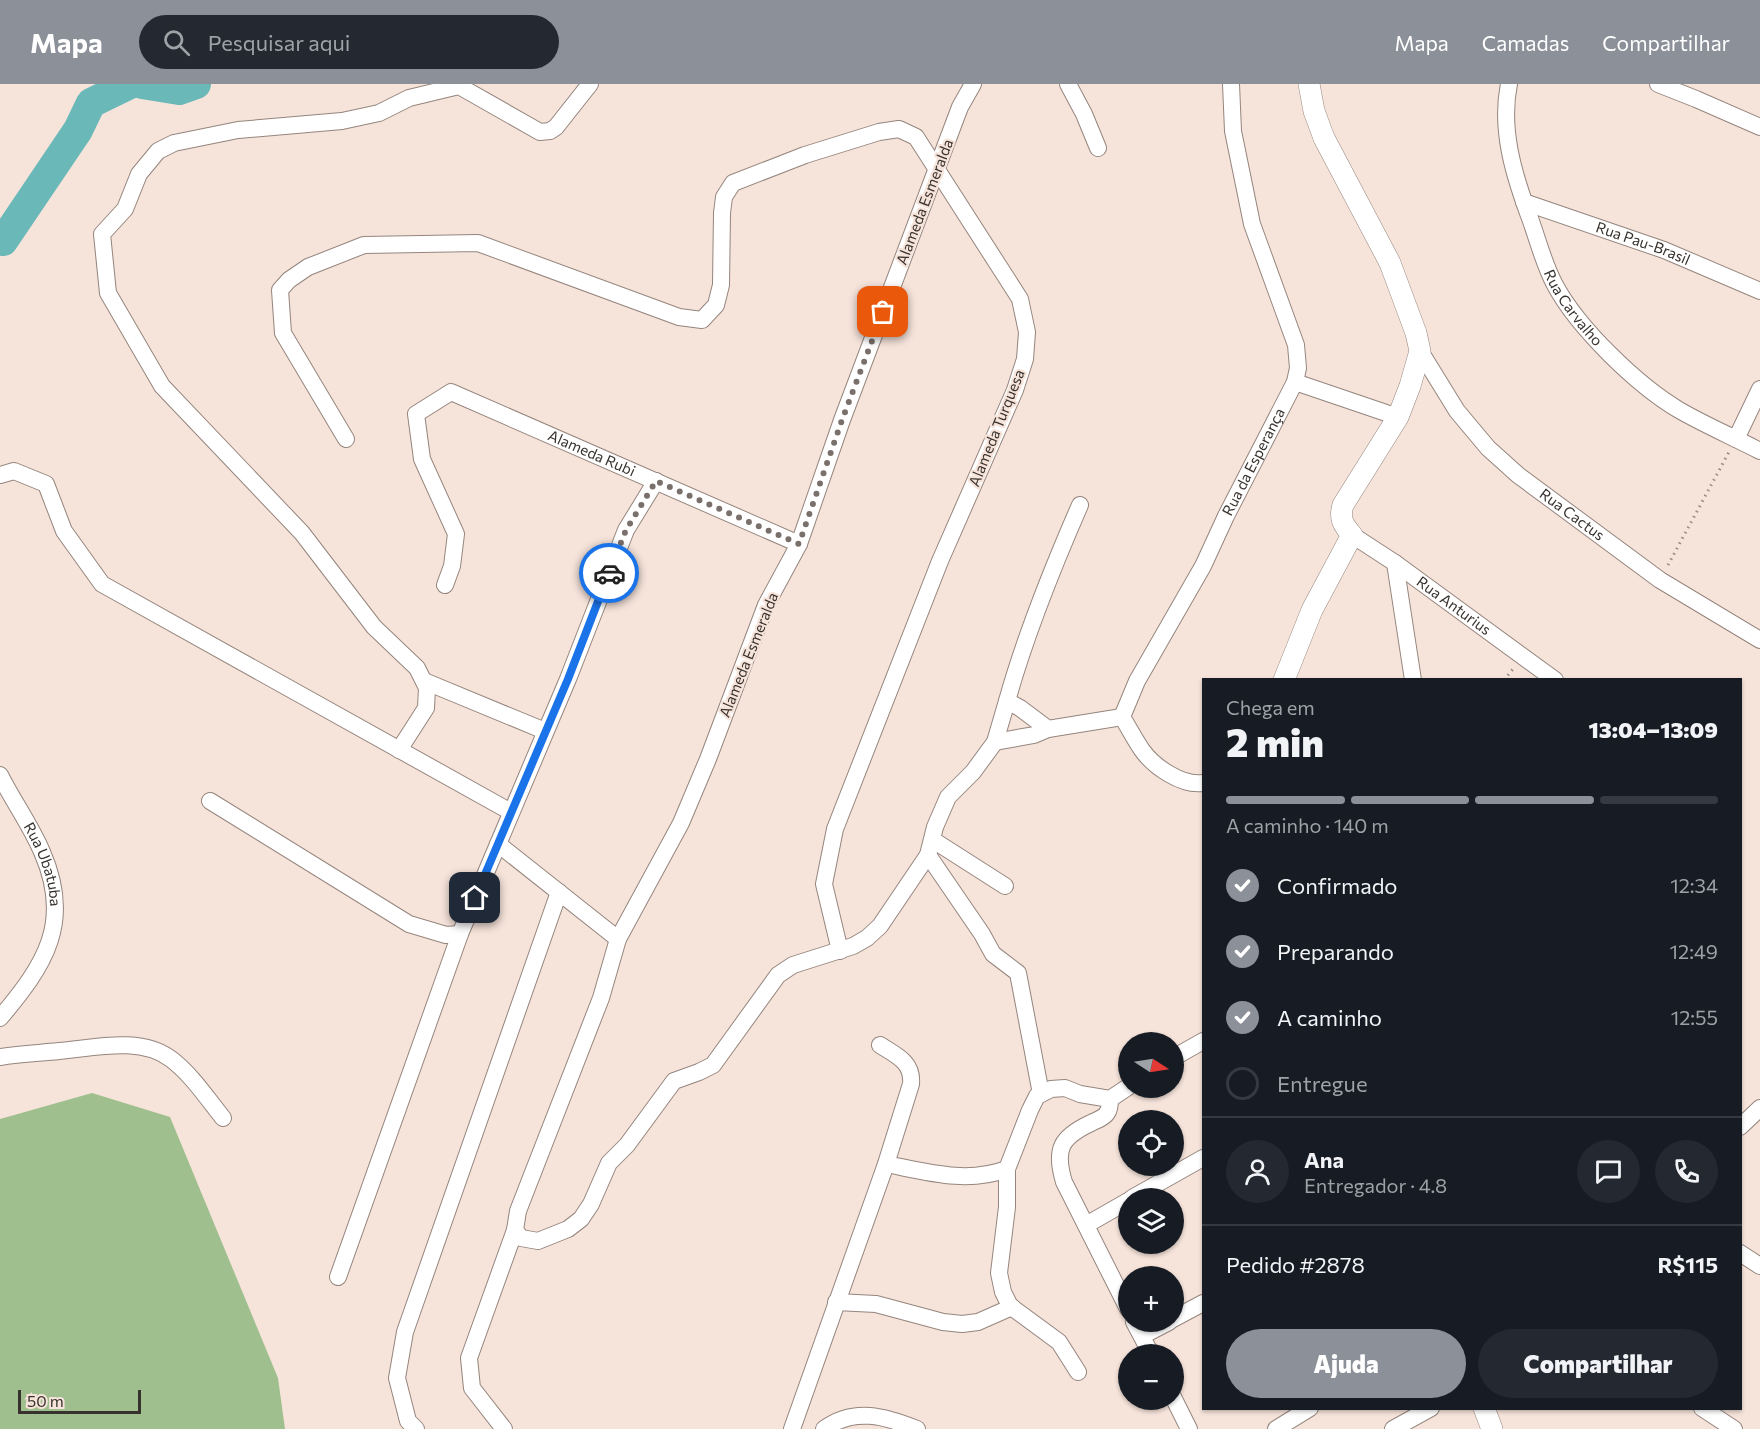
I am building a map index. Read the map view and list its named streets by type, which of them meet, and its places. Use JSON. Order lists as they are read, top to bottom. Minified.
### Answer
{"streets":{"street":["Alameda Esmeralda","Rua Pau-Brasil","Rua Carvalho","Alameda Turquesa","Alameda Rubi","Rua da Esperança","Rua Cactus","Rua Anturius","Rua Ubatuba"]},"crossings":[["Alameda Esmeralda","Alameda Turquesa"],["Alameda Esmeralda","Alameda Rubi"],["Rua Pau-Brasil","Rua Carvalho"]],"scale_bar":"50 m","north":"right","page":{"header":"Mapa","search":"Pesquisar aqui","nav":["Mapa","Camadas","Compartilhar"],"heading":["2 min","Chega em","13:04–13:09"],"panel":["Ana","Entregador · 4.8","Pedido #2878","R$115"],"bar":"A caminho · 140 m","list":[["Confirmado","12:34"],["Preparando","12:49"],["A caminho","12:55"],"Entregue"],"map_buttons":["+","−"],"buttons":["Ajuda","Compartilhar"],"scale":"50 m"}}
